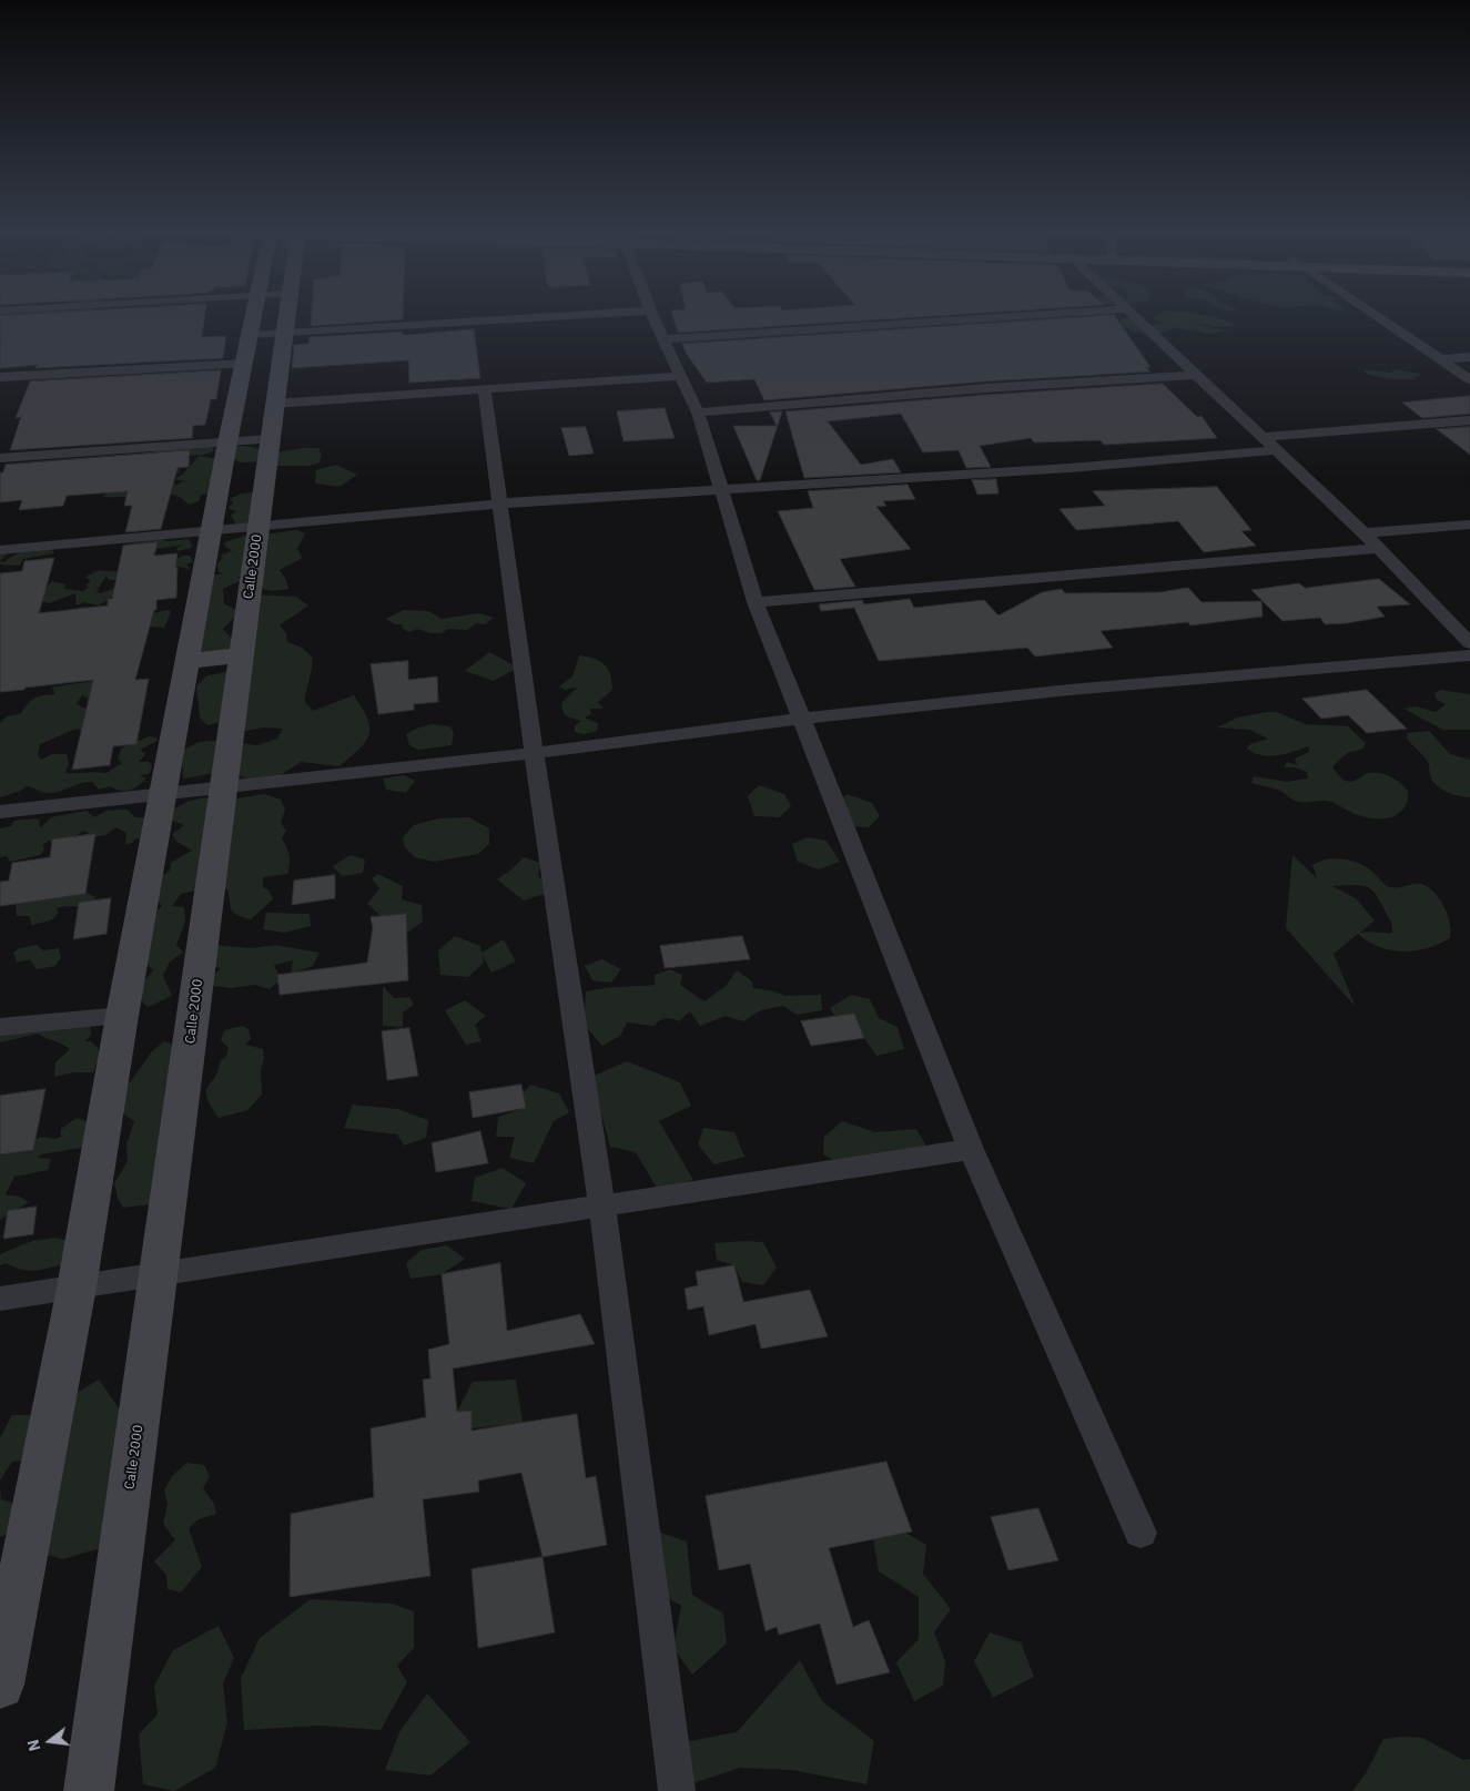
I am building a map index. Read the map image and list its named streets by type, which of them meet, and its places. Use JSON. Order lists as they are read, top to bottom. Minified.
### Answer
{"streets":{"street":["Calle 2000"]},"north":"left"}
